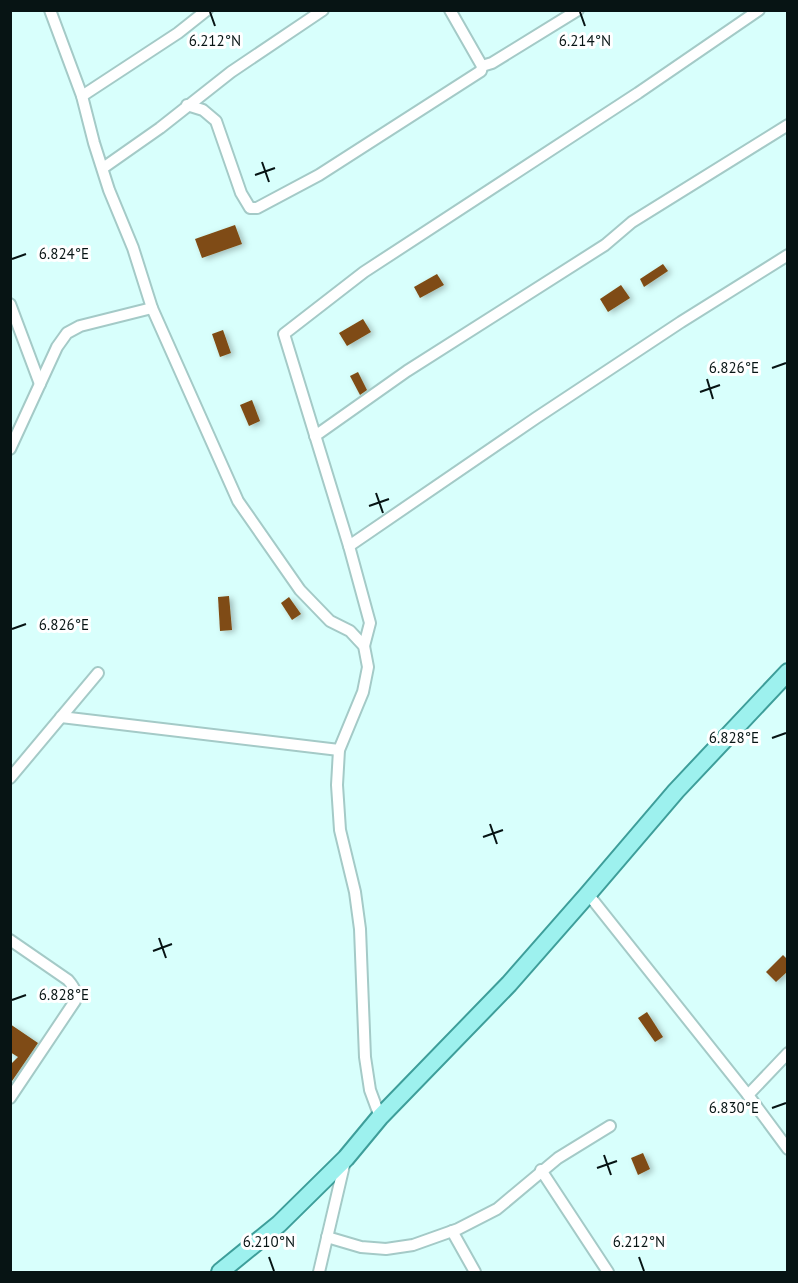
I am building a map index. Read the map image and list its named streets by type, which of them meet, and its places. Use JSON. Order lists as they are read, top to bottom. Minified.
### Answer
{"coordinates":["6.212°N","6.214°N","6.824°E","6.826°E","6.828°E","6.830°E","6.210°N"]}
